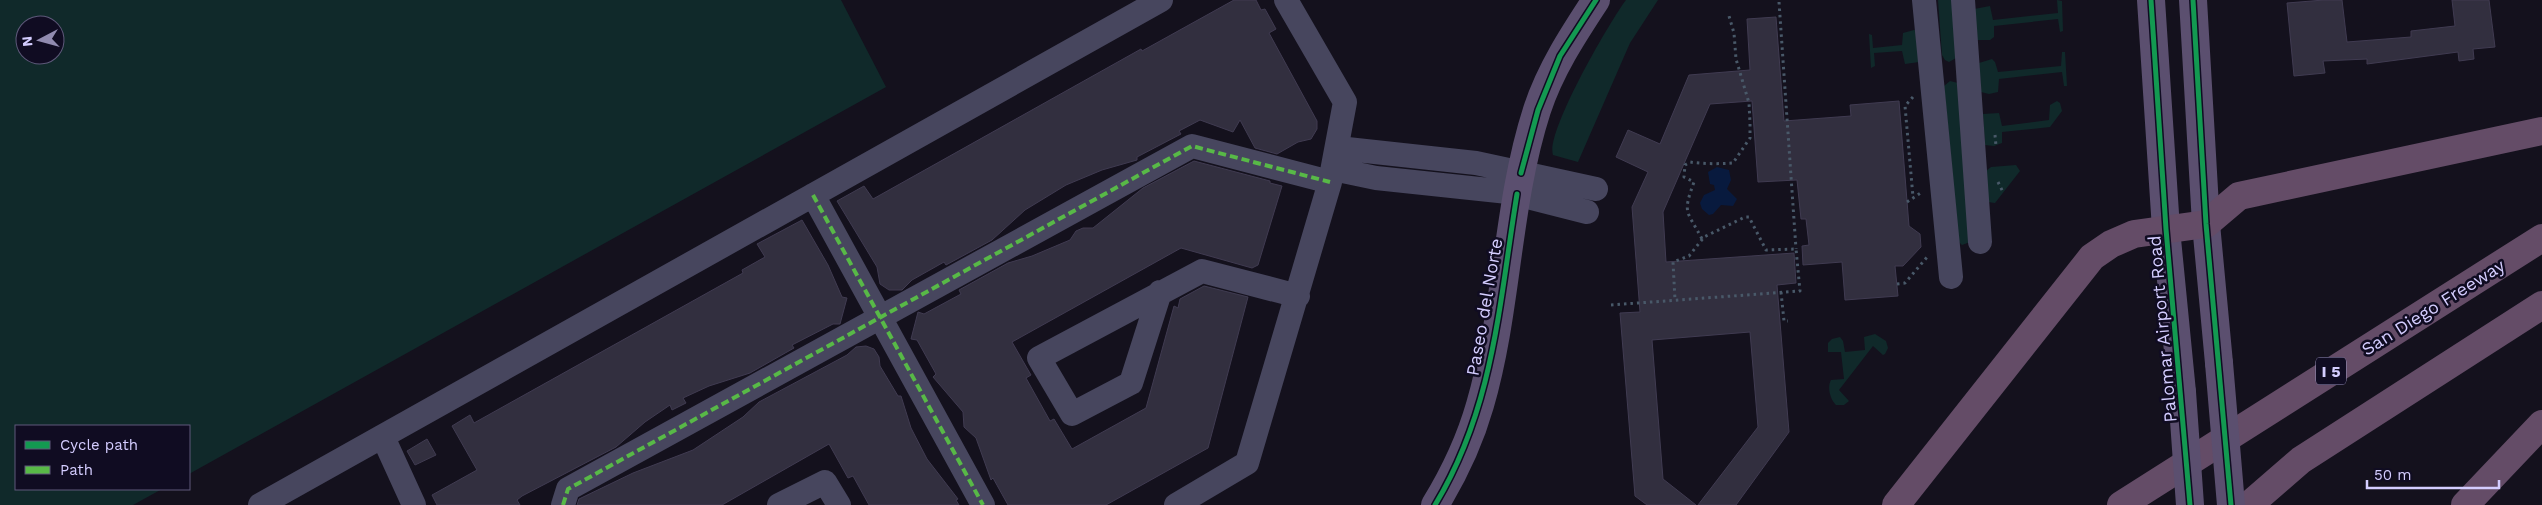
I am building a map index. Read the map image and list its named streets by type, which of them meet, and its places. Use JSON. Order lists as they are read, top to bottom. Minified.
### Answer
{"streets":{"highway":["San Diego Freeway","I 5"],"main road":["Paseo del Norte","Palomar Airport Road"]},"legend":["Cycle path","Path"],"scale_bar":"50 m","north":"left"}
